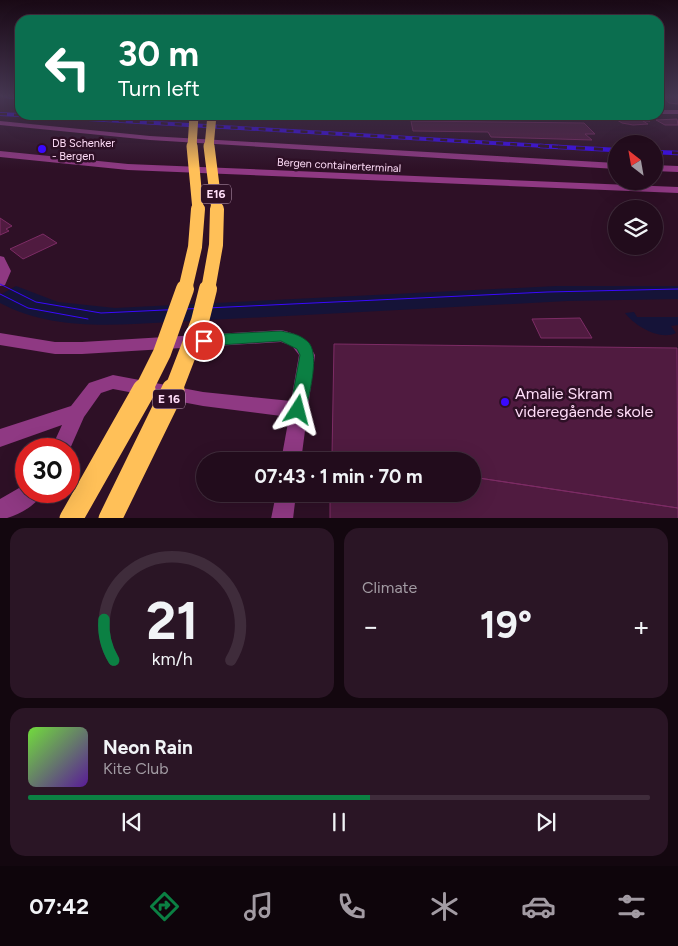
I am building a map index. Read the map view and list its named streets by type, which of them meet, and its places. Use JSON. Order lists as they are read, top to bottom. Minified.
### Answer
{"streets":{"highway":["E16","E 16"],"street":["Bergen containerterminal"]},"crossings":[["E16","E 16"]],"places":["DB Schenker - Bergen","Amalie Skram videregående skole"],"north":"top left","page":{"turn":["30 m","Turn left"],"limit":"30","trip":"07:43 · 1 min · 70 m","tile":"Climate","heat":["−","19°","+"],"song":["Neon Rain","Kite Club"],"tabs":"07:42","gauge":["21","km/h"]}}
